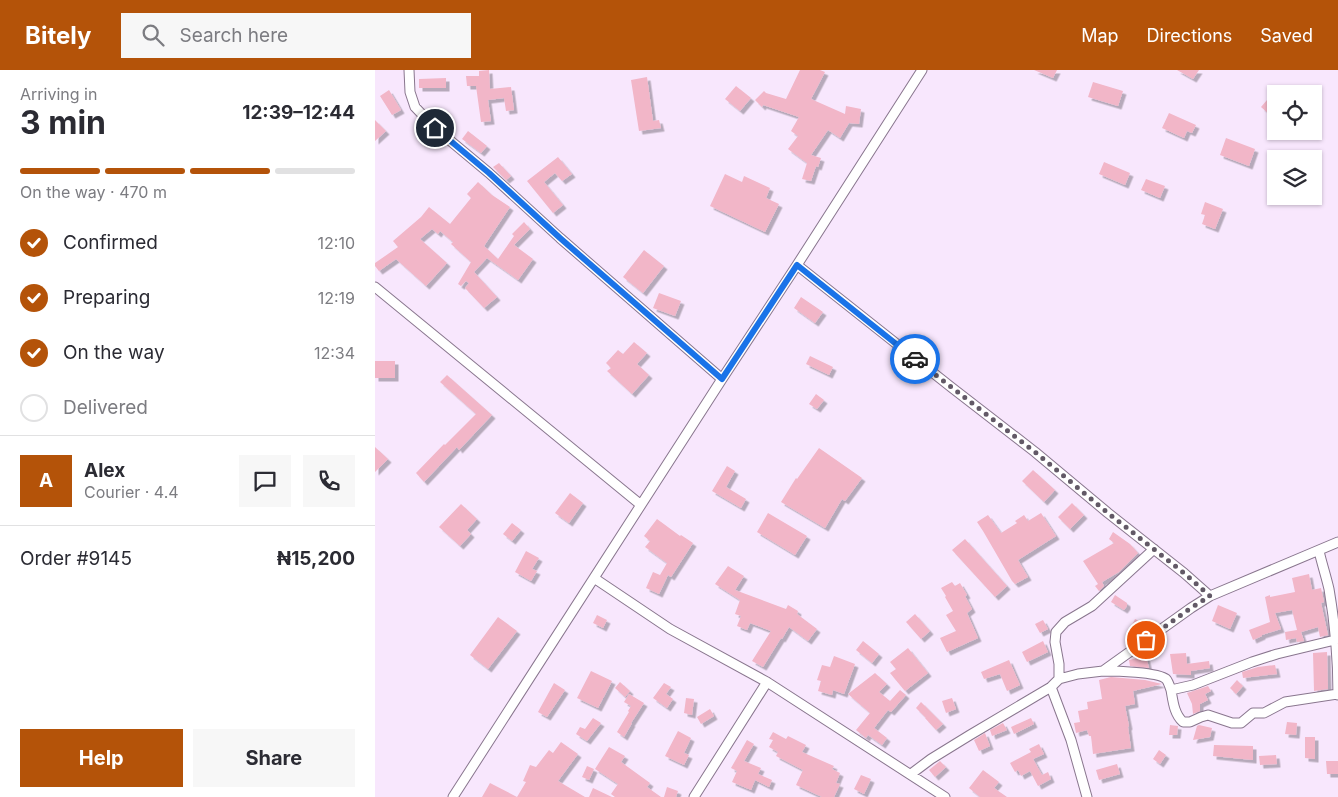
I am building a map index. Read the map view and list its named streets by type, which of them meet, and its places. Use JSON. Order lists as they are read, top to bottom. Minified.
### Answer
{"page":{"header":"Bitely","search":"Search here","nav":["Map","Directions","Saved"],"heading":["3 min","Arriving in","12:39–12:44"],"panel":["Alex","Courier · 4.4","Order #9145","₦15,200"],"bar":"On the way · 470 m","list":[["Confirmed","12:10"],["Preparing","12:19"],["On the way","12:34"],"Delivered"],"round":"A","buttons":["Help","Share"]}}
